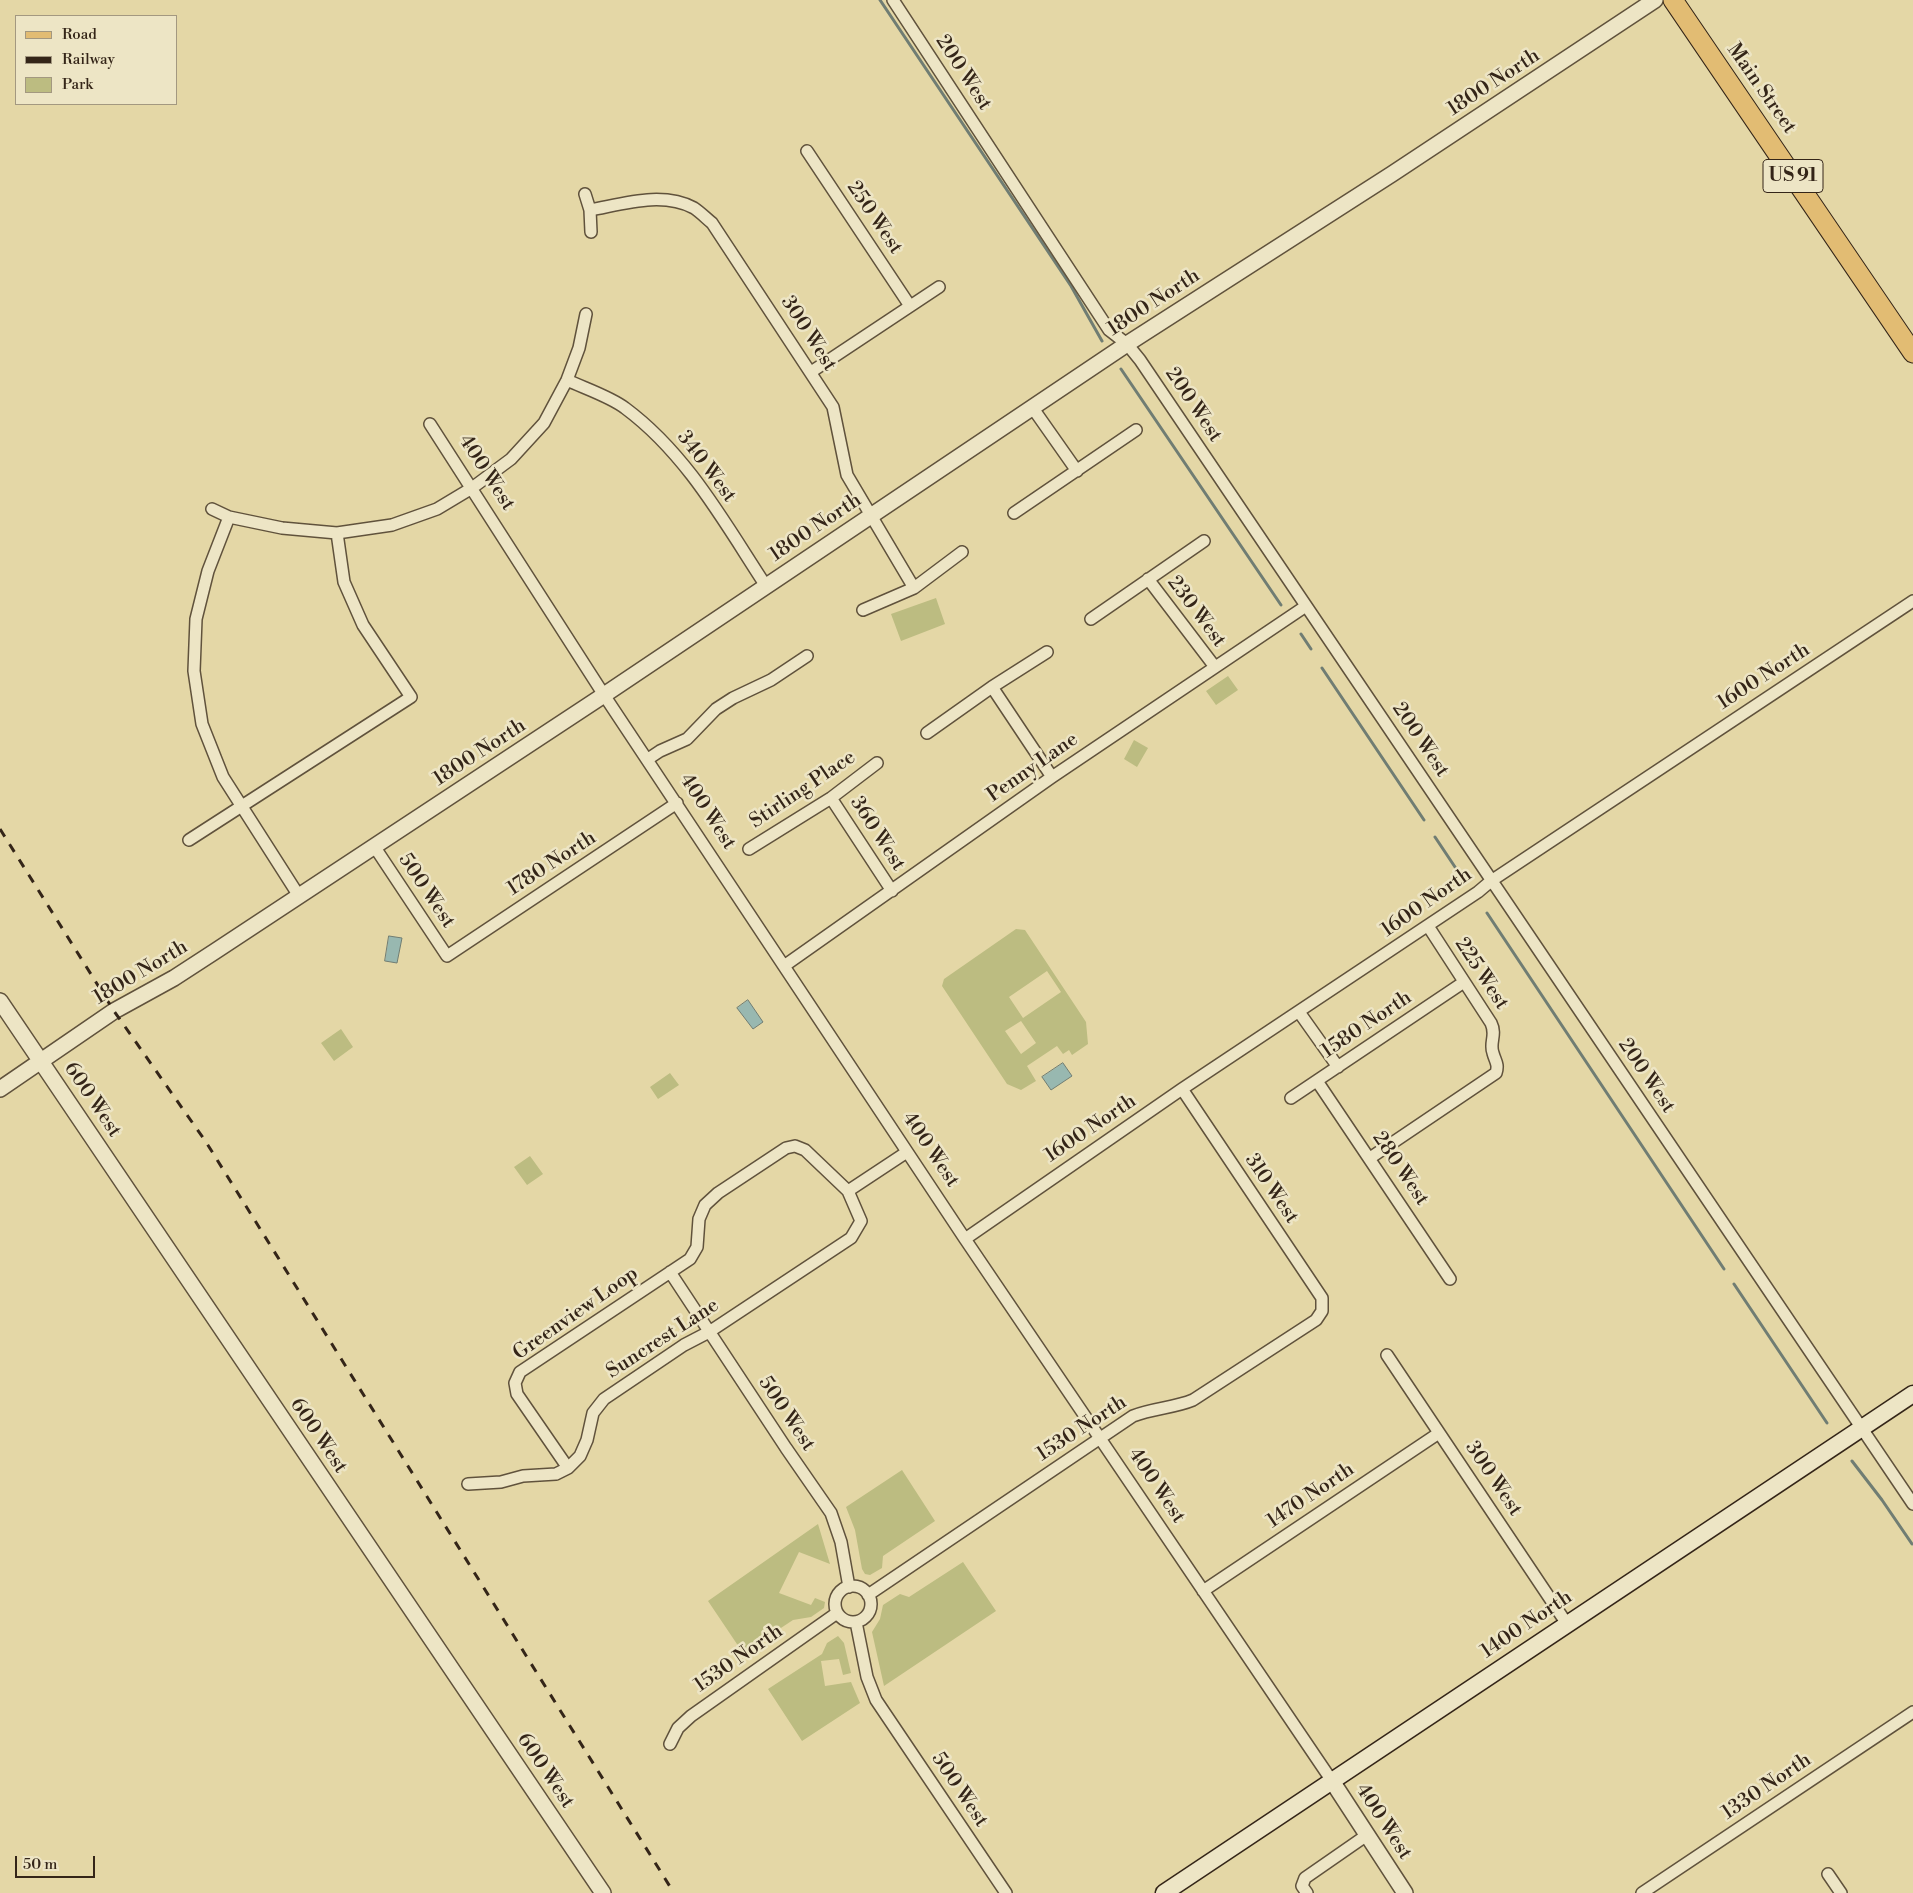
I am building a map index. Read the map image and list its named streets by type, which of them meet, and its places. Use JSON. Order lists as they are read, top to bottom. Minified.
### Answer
{"streets":{"main road":["Main Street","US 91","1400 North"],"street":["200 West","1800 North","250 West","300 West","340 West","400 West","230 West","1600 North","Penny Lane","Stirling Place","360 West","1780 North","500 West","225 West","1580 North","600 West","280 West","310 West","Greenview Loop","Suncrest Lane","1530 North","1470 North","1330 North"]},"crossings":[["200 West","1800 North"],["200 West","1600 North"],["200 West","Penny Lane"],["200 West","1400 North"],["1800 North","300 West"],["1800 North","340 West"],["1800 North","400 West"],["1800 North","500 West"],["1800 North","600 West"],["300 West","1470 North"],["300 West","1400 North"],["400 West","1600 North"],["400 West","Penny Lane"],["400 West","1780 North"],["400 West","1530 North"],["400 West","1470 North"],["400 West","1400 North"],["230 West","Penny Lane"],["1600 North","225 West"],["1600 North","310 West"],["Penny Lane","360 West"],["Stirling Place","360 West"],["1780 North","500 West"],["500 West","Greenview Loop"],["500 West","Suncrest Lane"],["500 West","1530 North"],["225 West","1580 North"],["225 West","280 West"],["1580 North","280 West"],["310 West","1530 North"],["Greenview Loop","Suncrest Lane"]],"legend":["Road","Railway","Park"],"scale_bar":"50 m"}
